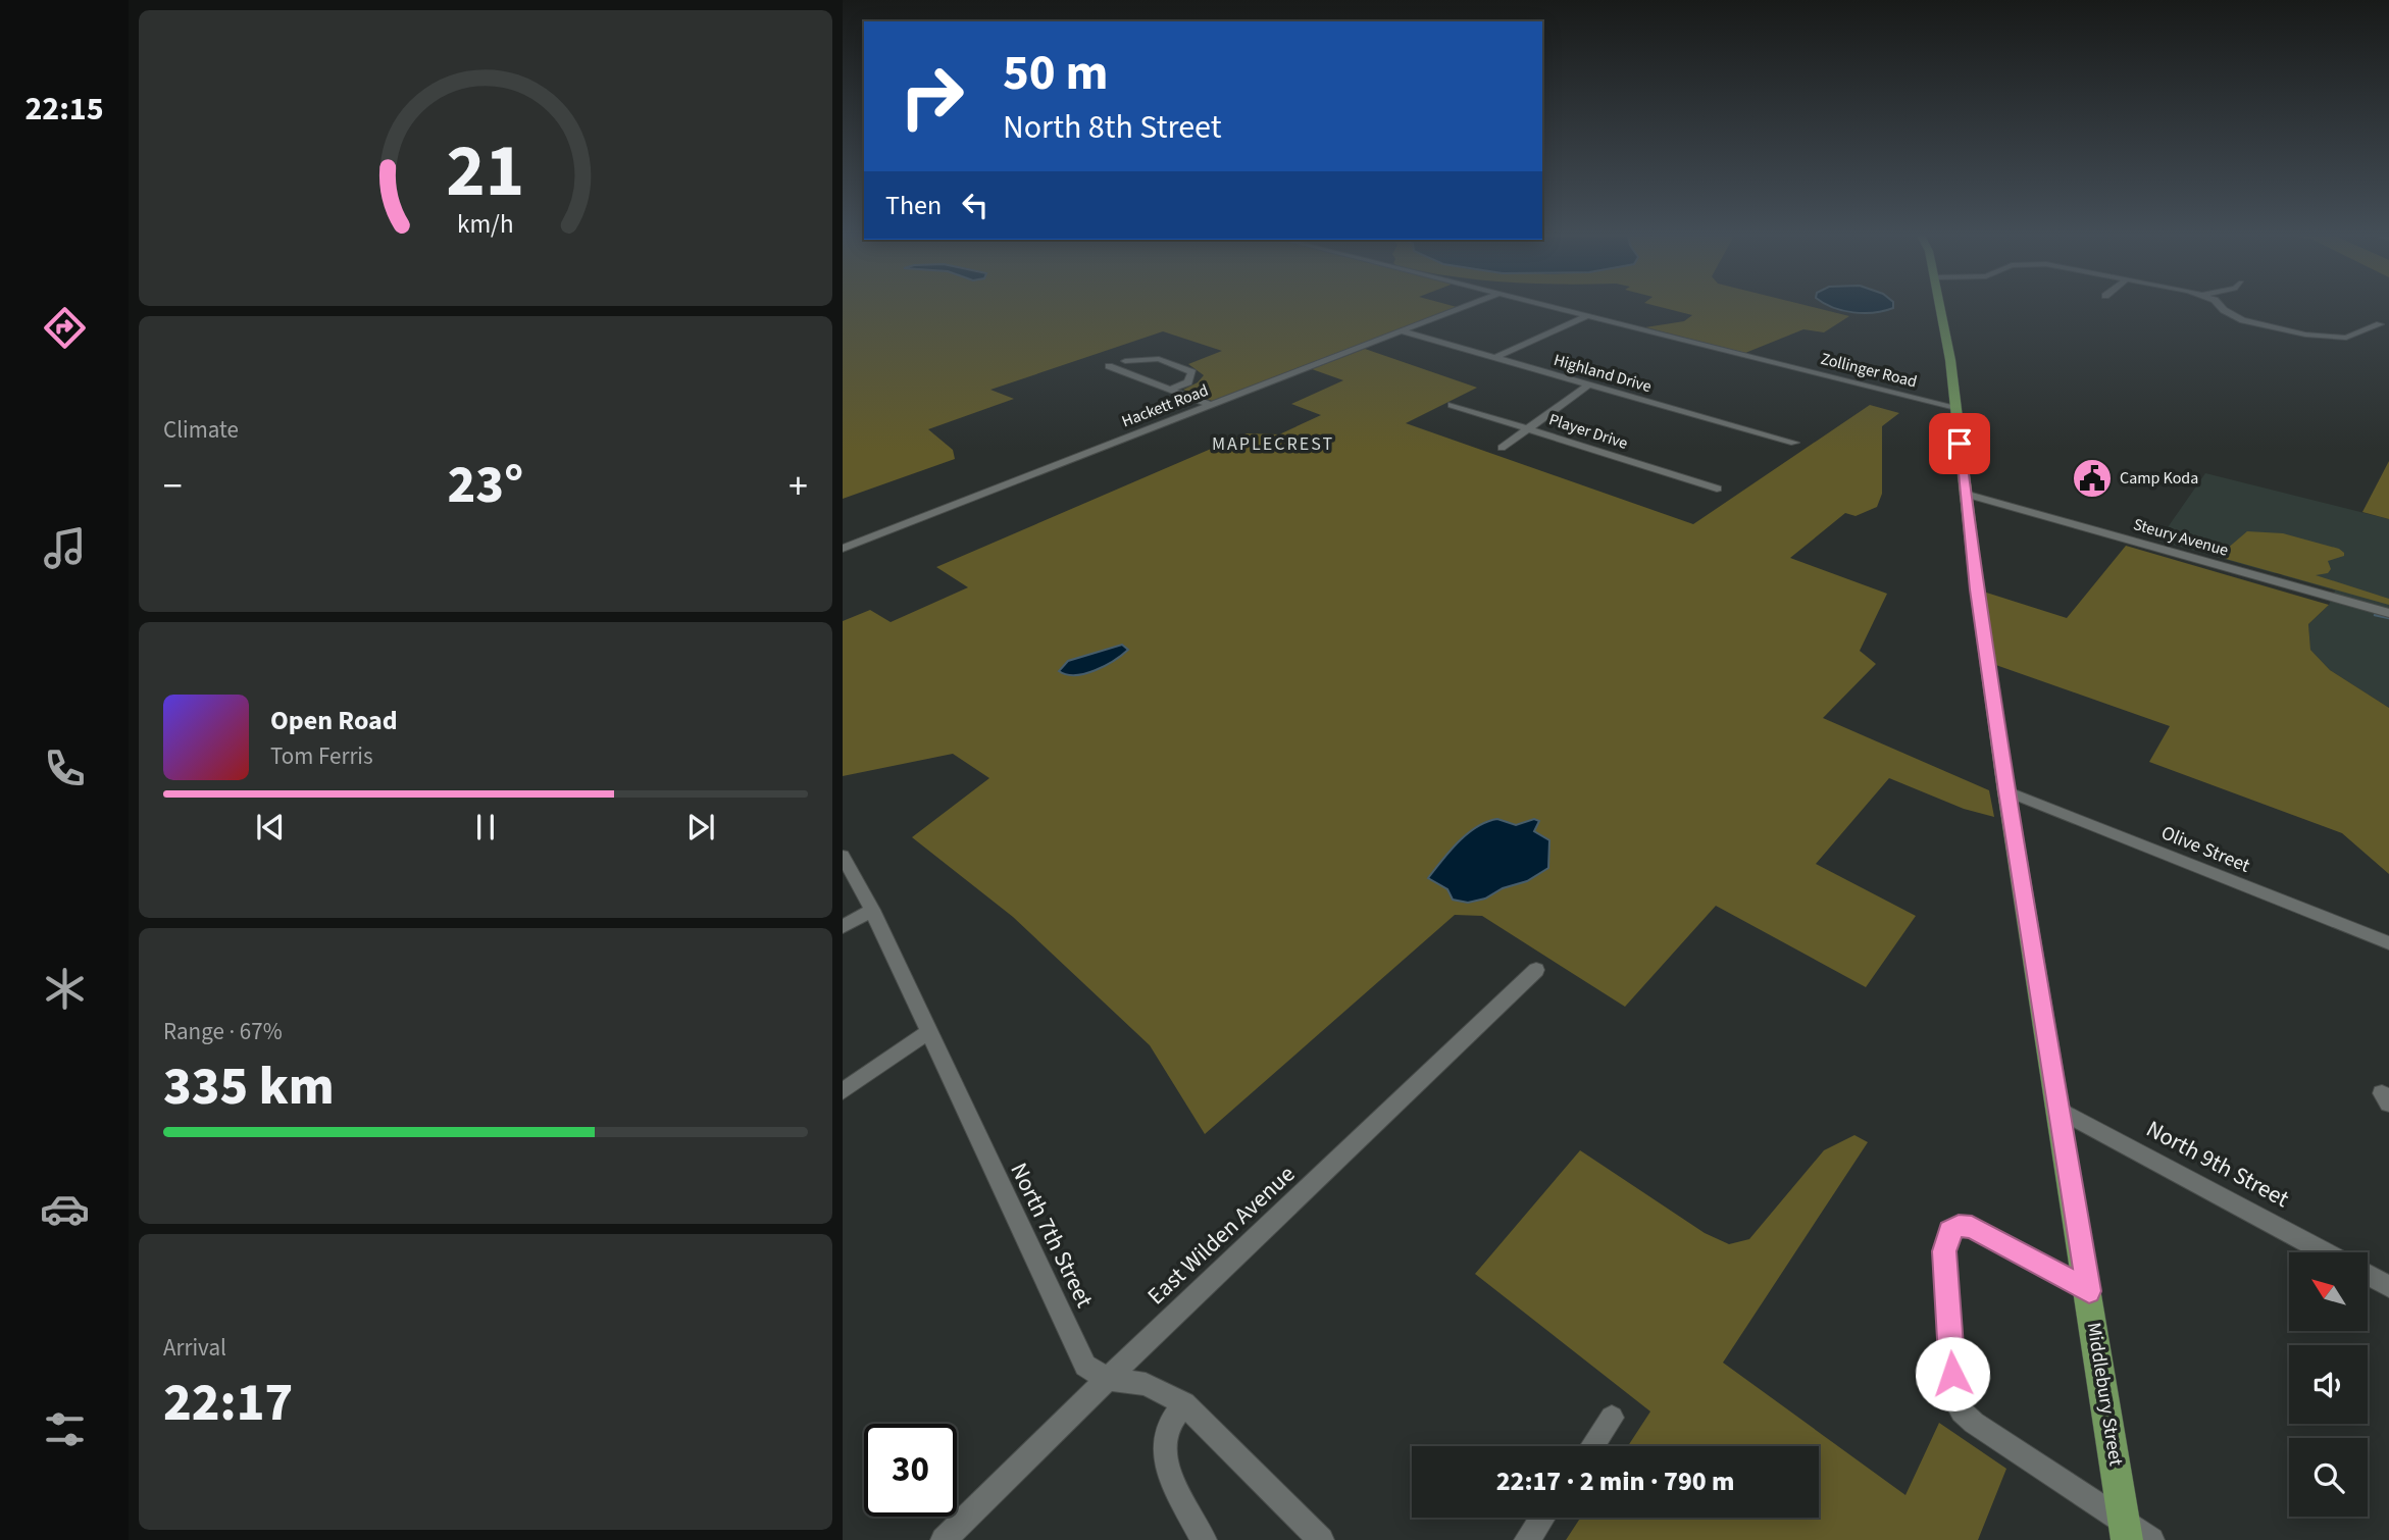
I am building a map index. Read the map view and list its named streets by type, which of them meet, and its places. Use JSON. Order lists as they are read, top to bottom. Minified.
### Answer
{"streets":{"main road":["Middlebury Street"],"street":["Zollinger Road","Highland Drive","Hackett Road","Player Drive","Steury Avenue","Olive Street","North 9th Street","North 7th Street","East Wilden Avenue"]},"crossings":[["Zollinger Road","Middlebury Street"],["Highland Drive","Hackett Road"],["Steury Avenue","Middlebury Street"],["Olive Street","Middlebury Street"],["North 9th Street","Middlebury Street"],["North 7th Street","East Wilden Avenue"]],"districts":["MAPLECREST"],"places":{"public building":["Camp Koda"]},"north":"top left","page":{"tabs":"22:15","turn":["50 m","North 8th Street"],"then":"Then","tile":["Climate",["Range · 67%","335 km"],["Arrival","22:17"]],"heat":["−","23°","+"],"song":["Open Road","Tom Ferris"],"limit":"30","trip":"22:17 · 2 min · 790 m","gauge":["21","km/h"]}}
